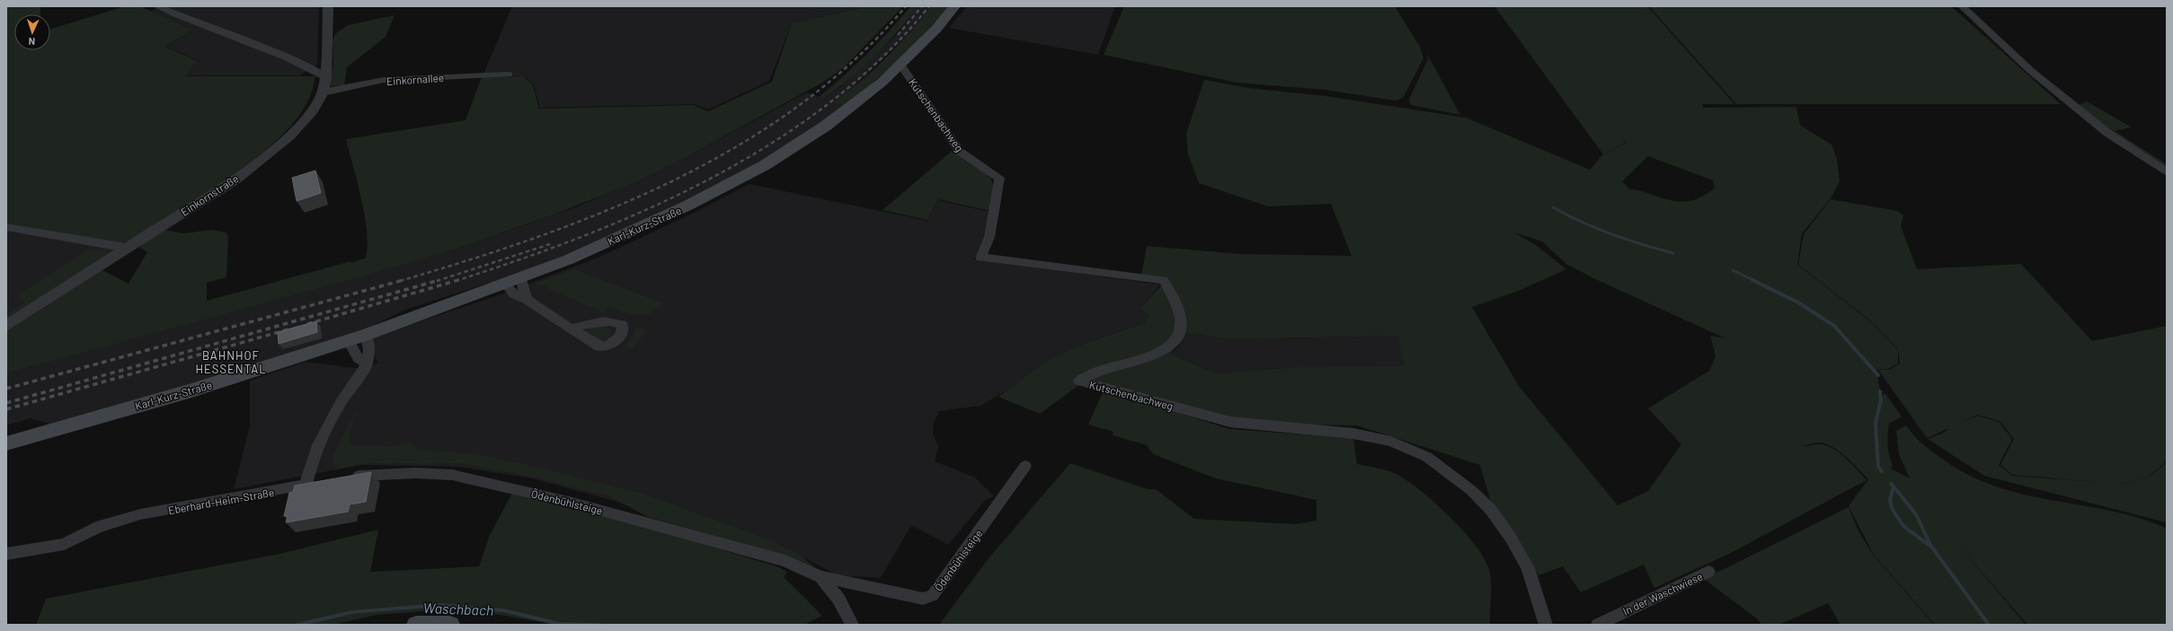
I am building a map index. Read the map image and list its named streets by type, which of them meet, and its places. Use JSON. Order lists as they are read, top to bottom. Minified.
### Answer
{"streets":{"main road":["Karl-Kurz-Straße"],"street":["Einkornallee","Kutschenbachweg","Einkornstraße","Eberhard-Heim-Straße","Ödenbühlsteige","In der Waschwiese"]},"crossings":[["Einkornallee","Einkornstraße"],["Kutschenbachweg","Karl-Kurz-Straße"]],"districts":["BAHNHOF HESSENTAL"],"water":["Waschbach"],"north":"bottom"}
